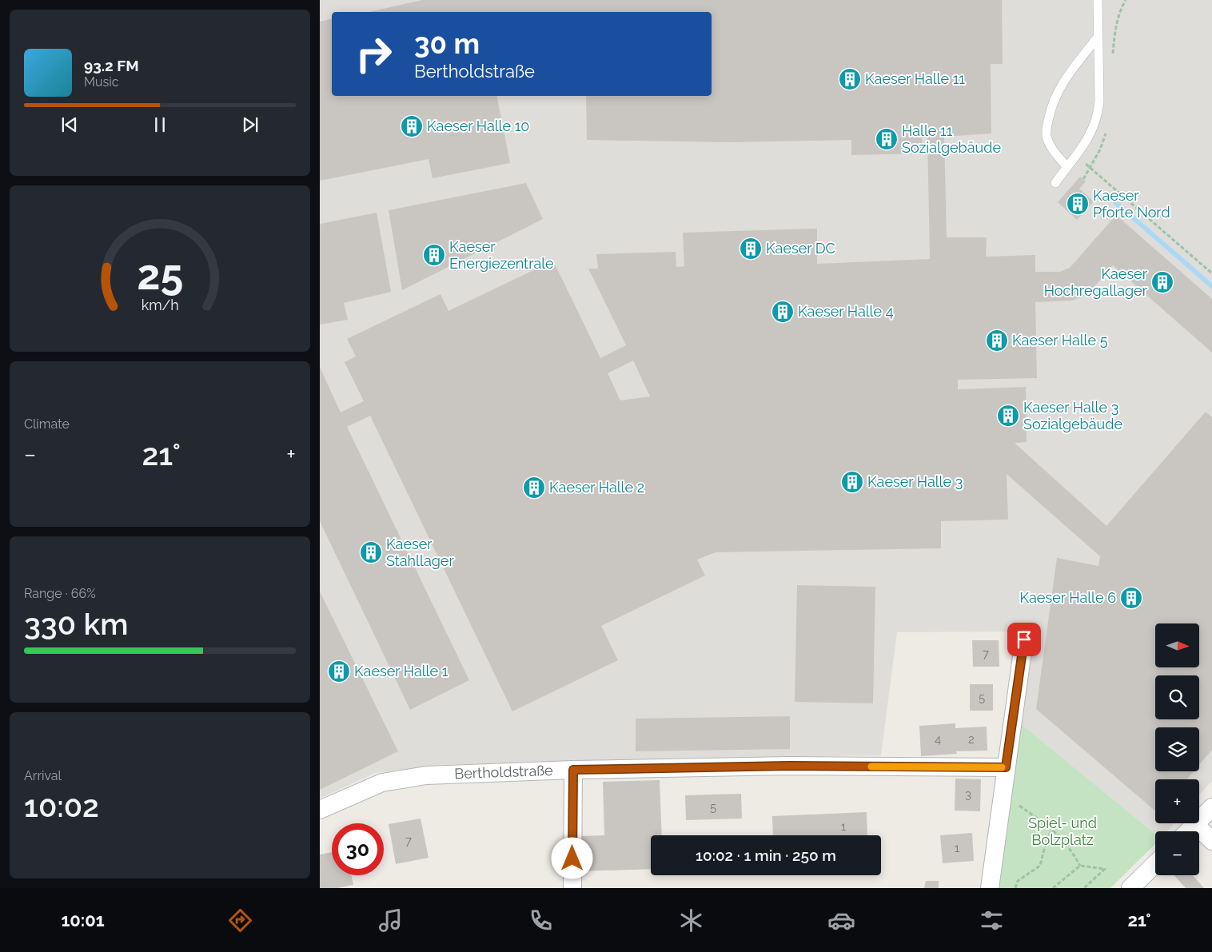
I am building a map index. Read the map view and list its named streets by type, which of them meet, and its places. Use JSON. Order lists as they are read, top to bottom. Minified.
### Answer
{"streets":{"street":["Bertholdstraße"]},"parks":["Spiel- und Bolzplatz"],"places":{"building":["Kaeser Halle 11","Kaeser Halle 10","Halle 11 Sozialgebäude","Kaeser Pforte Nord","Kaeser DC","Kaeser Energiezentrale","Kaeser Hochregallager","Kaeser Halle 4","Kaeser Halle 5","Kaeser Halle 3 Sozialgebäude","Kaeser Halle 3","Kaeser Halle 2","Kaeser Stahllager","Kaeser Halle 6","Kaeser Halle 1"]},"house_numbers":["7","5","4","2","3","5","1","7","1"],"north":"right","page":{"turn":["30 m","Bertholdstraße"],"song":["93.2 FM","Music"],"tile":["Climate",["Range · 66%","330 km"],["Arrival","10:02"]],"heat":["−","21°","+"],"map_buttons":["+","−"],"limit":"30","trip":"10:02 · 1 min · 250 m","tabs":["10:01","21°"],"gauge":["25","km/h"]}}
